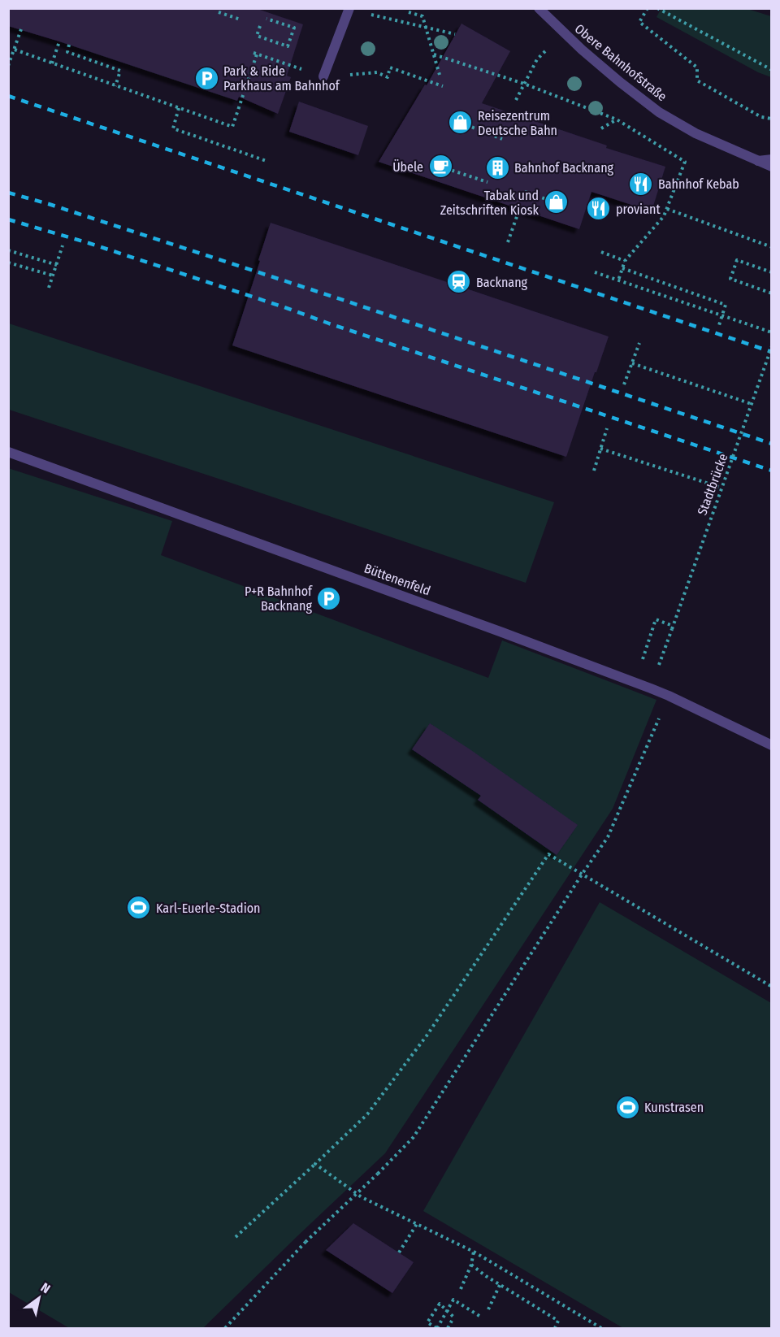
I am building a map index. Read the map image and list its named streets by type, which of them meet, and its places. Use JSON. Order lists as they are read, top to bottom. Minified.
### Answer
{"streets":{"street":["Obere Bahnhofstraße","Büttenenfeld"],"path":["Stadtbrücke"]},"places":{"parking":["Park & Ride Parkhaus am Bahnhof","P+R Bahnhof Backnang"],"shop":["Reisezentrum Deutsche Bahn","Tabak und Zeitschriften Kiosk"],"cafe":["Übele"],"building":["Bahnhof Backnang"],"restaurant":["Bahnhof Kebab","proviant"],"station":["Backnang"],"sports":["Karl-Euerle-Stadion","Kunstrasen"]},"north":"top right"}
